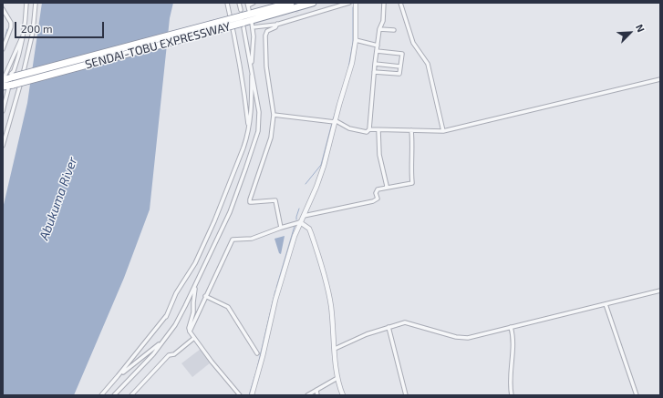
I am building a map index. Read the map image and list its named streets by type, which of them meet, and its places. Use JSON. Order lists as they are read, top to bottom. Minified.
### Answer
{"streets":{"highway":["SENDAI-TOBU EXPRESSWAY"]},"water":["Abukuma River"],"scale_bar":"200 m","north":"top right"}
